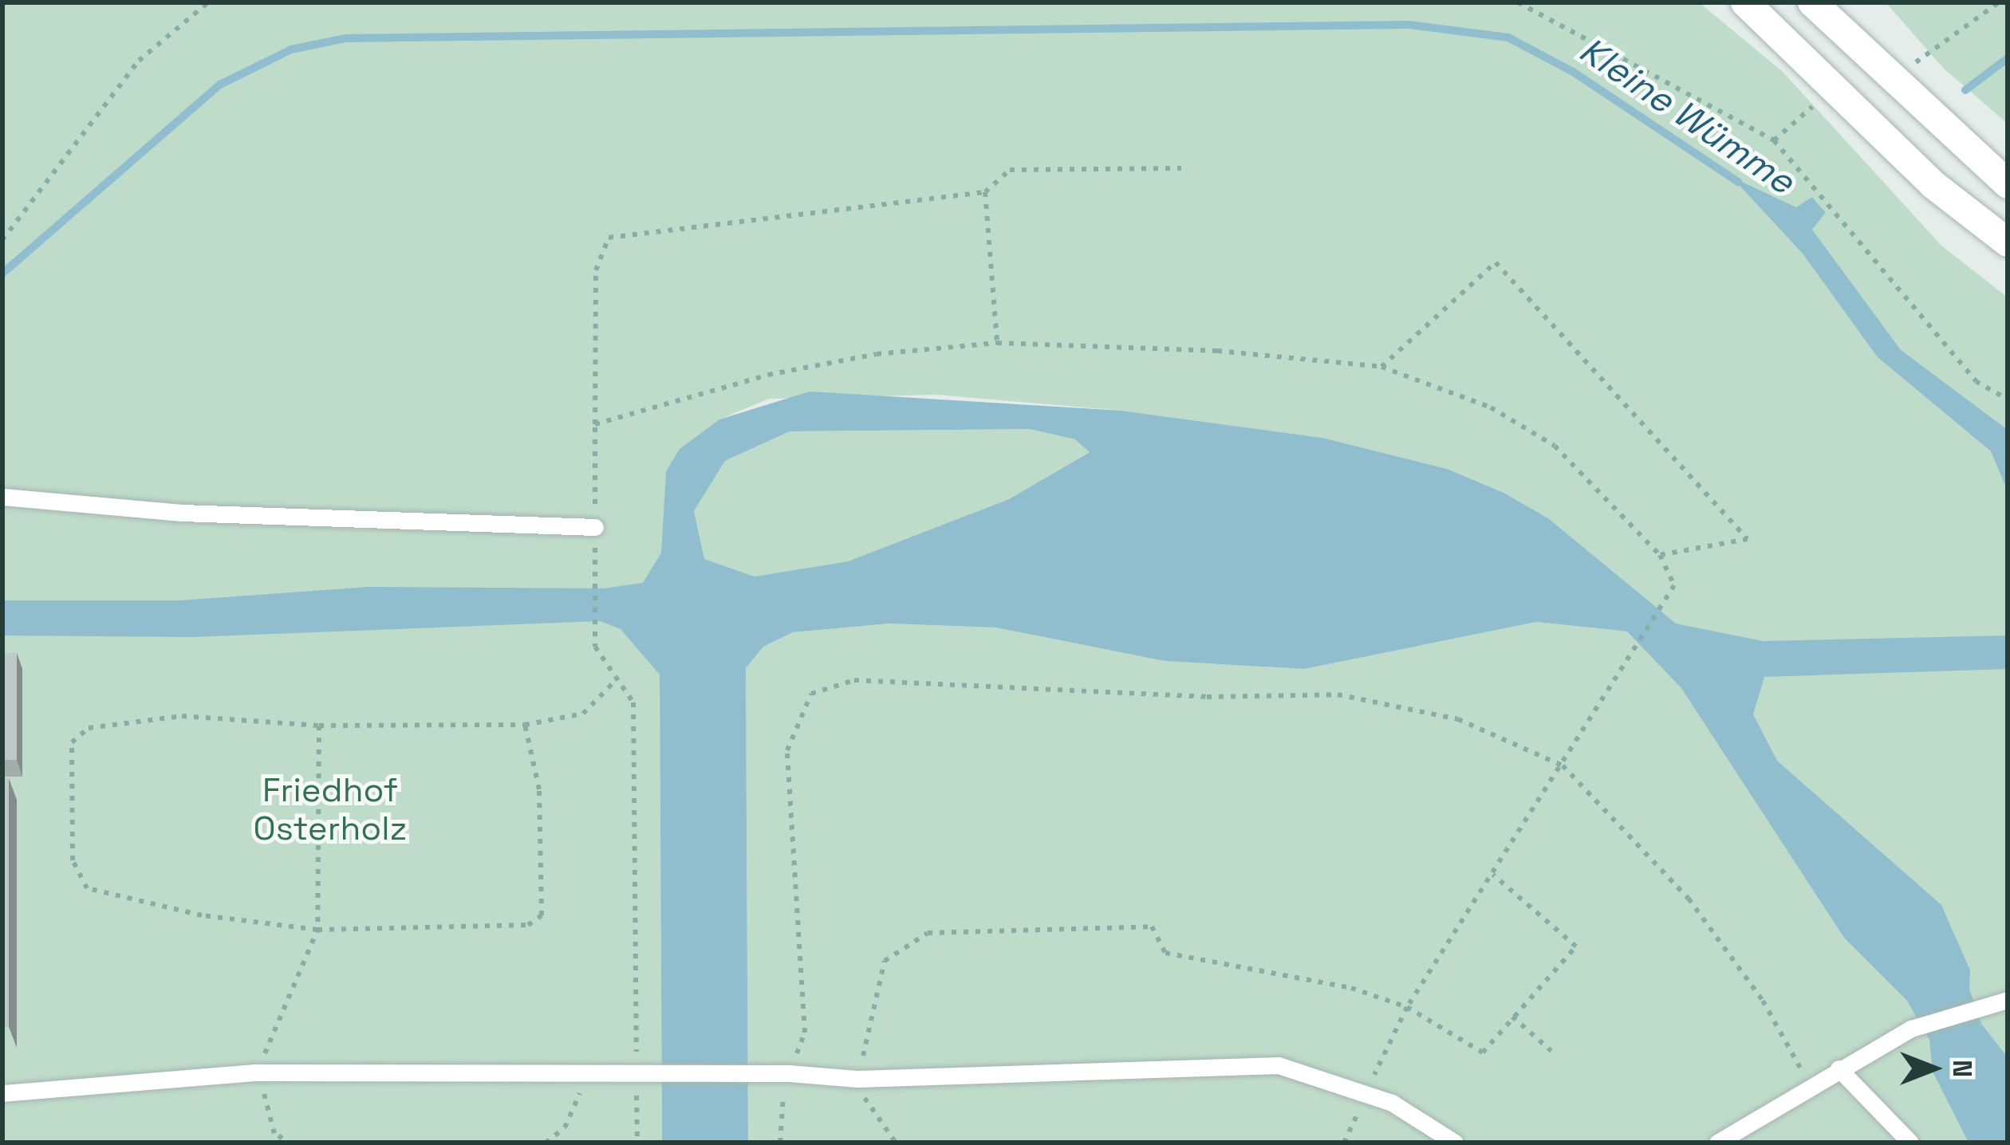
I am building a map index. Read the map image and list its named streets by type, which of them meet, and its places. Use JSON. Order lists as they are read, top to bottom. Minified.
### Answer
{"water":["Kleine Wümme"],"parks":["Friedhof Osterholz"],"north":"right"}
